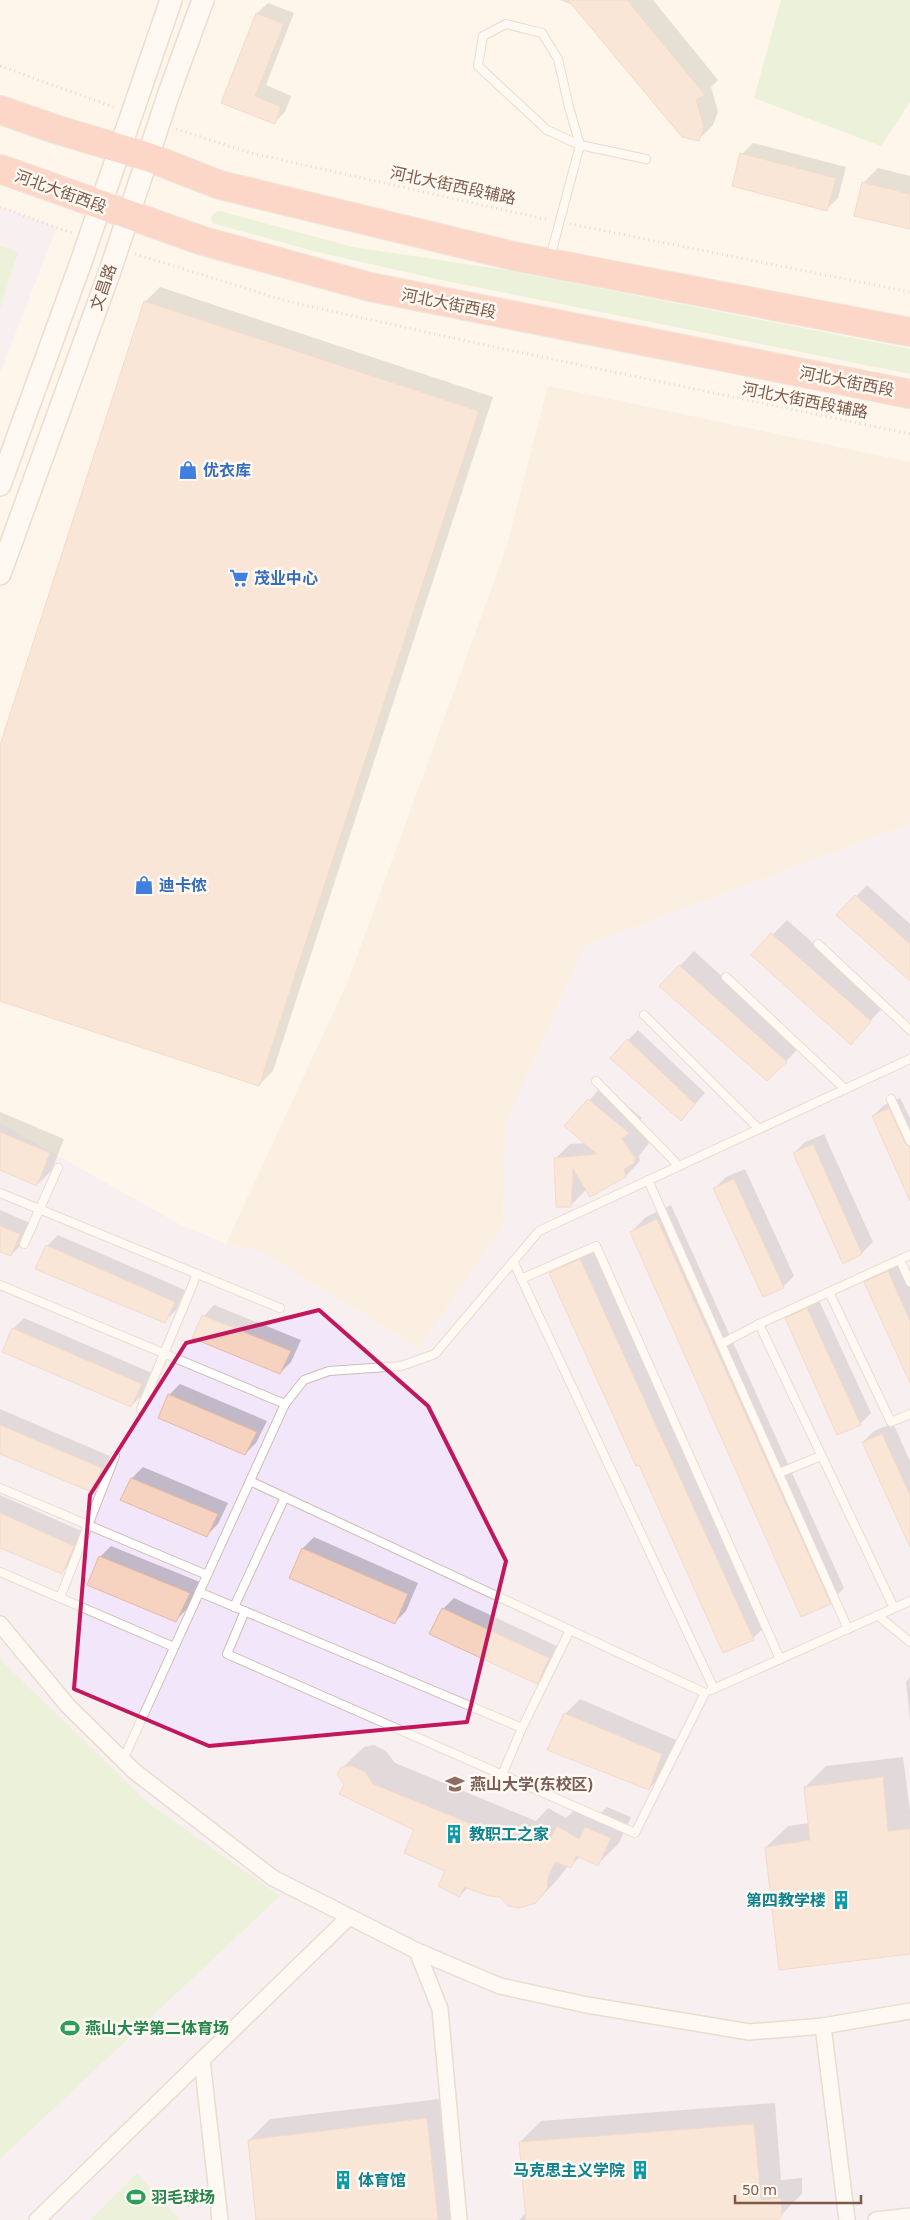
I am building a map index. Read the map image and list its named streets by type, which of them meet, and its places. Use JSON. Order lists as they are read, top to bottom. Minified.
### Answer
{"streets":{"highway":["河北大街西段"],"main road":["文昌路"],"path":["河北大街西段辅路"]},"crossings":[["河北大街西段辅路","文昌路"],["河北大街西段","文昌路"]],"places":{"shop":["优衣库","迪卡侬"],"supermarket":["茂业中心"],"school or university":["燕山大学(东校区)"],"building":["教职工之家","第四教学楼","马克思主义学院","体育馆"],"sports":["燕山大学第二体育场","羽毛球场"]},"scale_bar":"50 m"}
